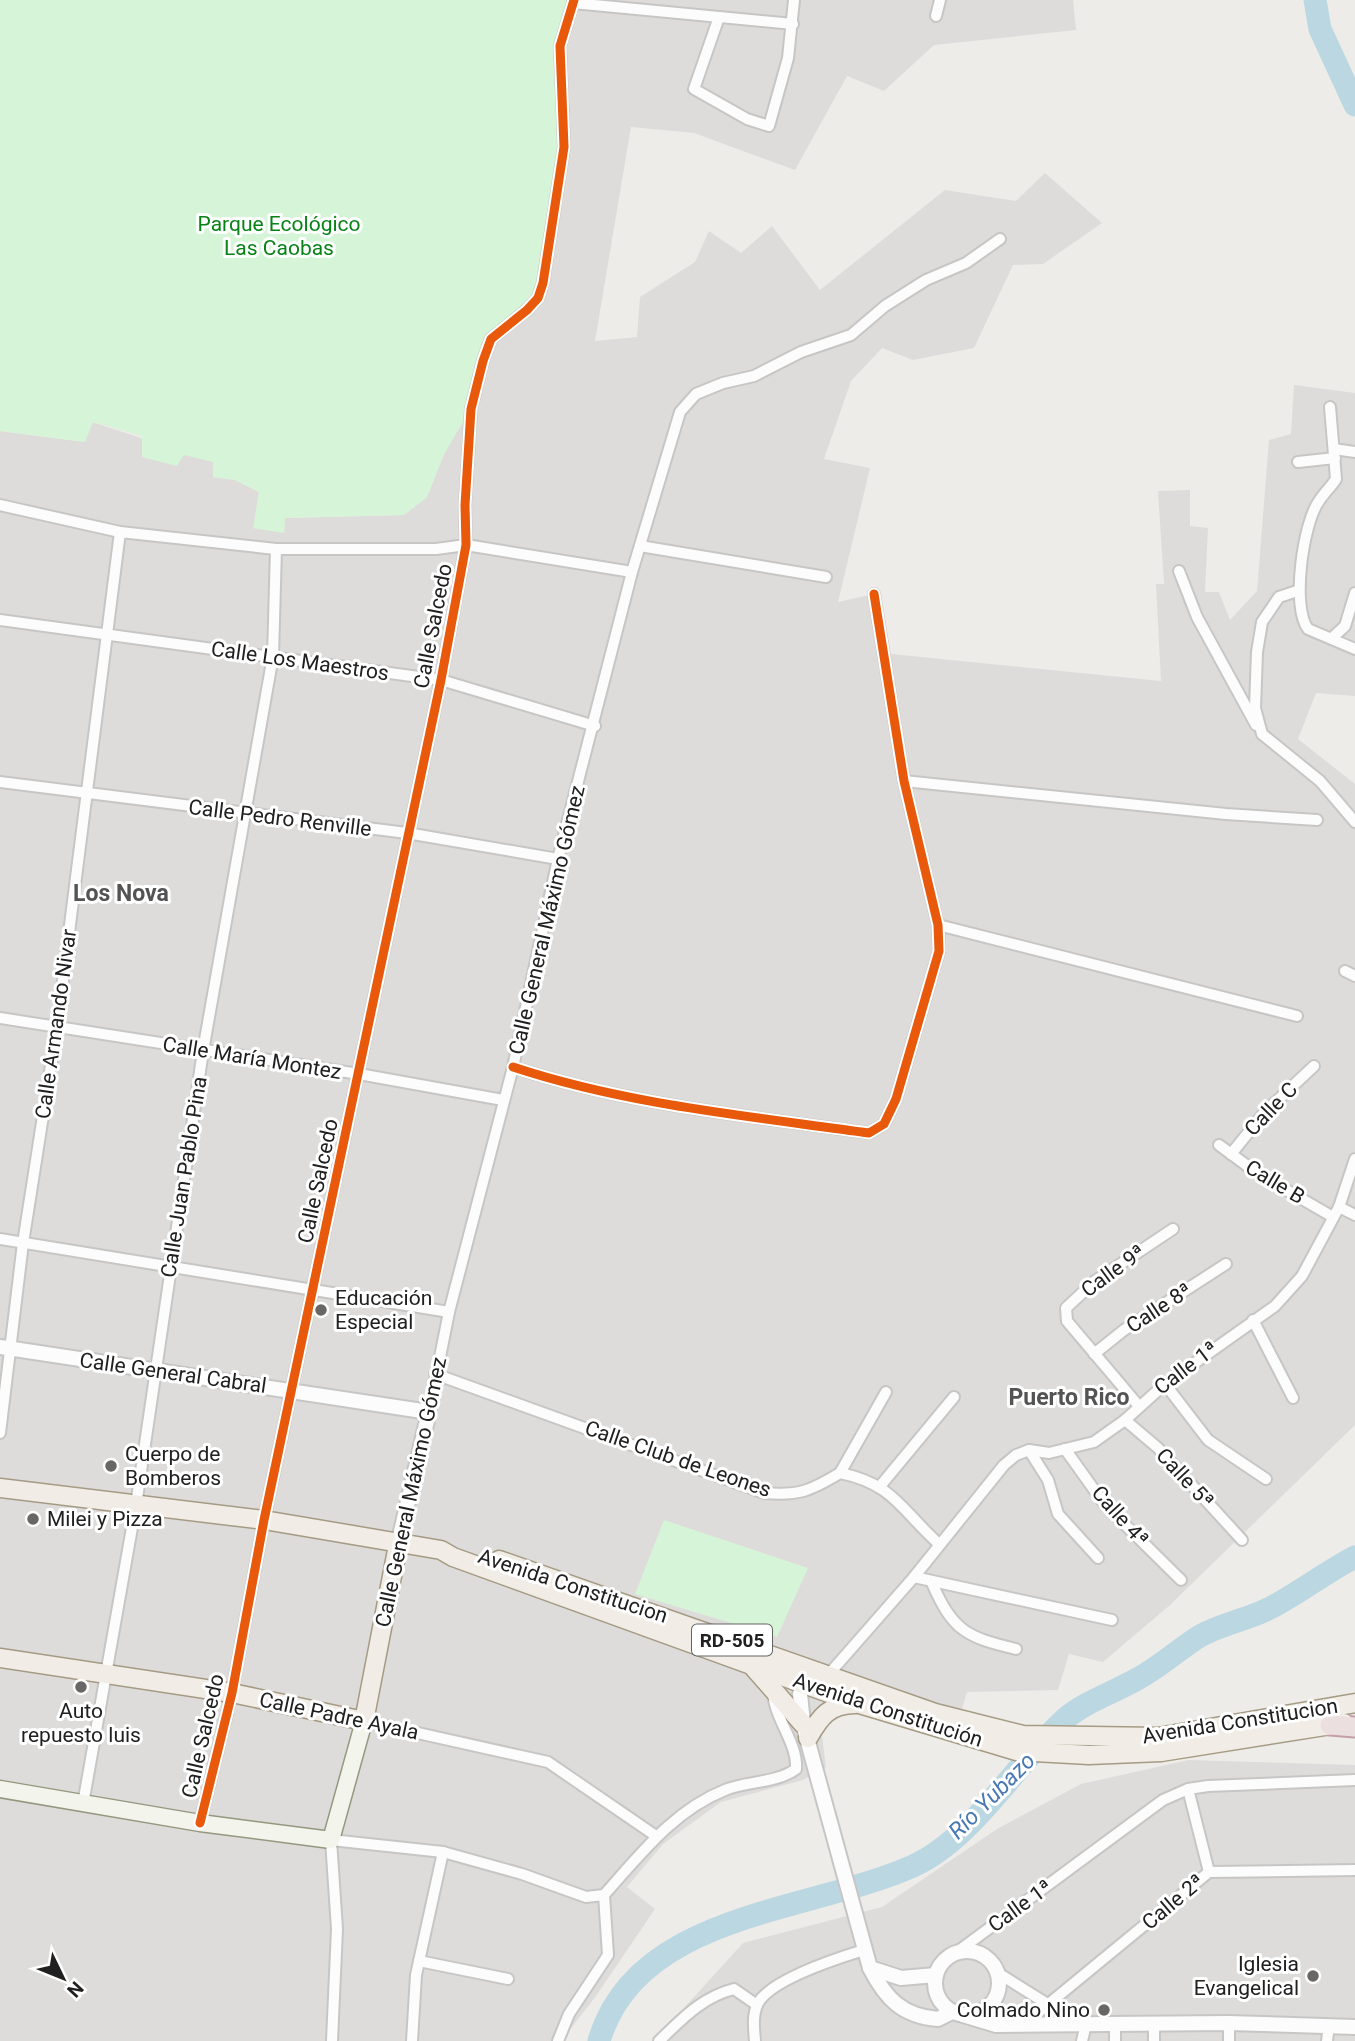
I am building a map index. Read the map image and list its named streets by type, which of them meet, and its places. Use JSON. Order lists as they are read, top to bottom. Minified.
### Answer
{"streets":{"main road":["Calle General Máximo Gómez","Avenida Constitucion","RD-505","Avenida Constitución","Calle Padre Ayala"],"street":["Calle Salcedo","Calle Los Maestros","Calle Pedro Renville","Calle Armando Nivar","Calle María Montez","Calle C","Calle Juan Pablo Pina","Calle B","Calle 9ª","Calle 8ª","Calle 1ª","Calle General Cabral","Calle Club de Leones","Calle 5ª","Calle 4ª","Calle 2ª"]},"crossings":[["Calle Salcedo","Calle Los Maestros"],["Calle Salcedo","Calle Pedro Renville"],["Calle Salcedo","Calle María Montez"],["Calle Salcedo","Calle General Cabral"],["Calle Salcedo","RD-505"],["Calle Salcedo","Calle Padre Ayala"],["Calle Los Maestros","Calle General Máximo Gómez"],["Calle Los Maestros","Calle Armando Nivar"],["Calle Los Maestros","Calle Juan Pablo Pina"],["Calle Pedro Renville","Calle General Máximo Gómez"],["Calle Pedro Renville","Calle Armando Nivar"],["Calle Pedro Renville","Calle Juan Pablo Pina"],["Calle General Máximo Gómez","Calle María Montez"],["Calle General Máximo Gómez","Calle General Cabral"],["Calle General Máximo Gómez","Calle Club de Leones"],["Calle General Máximo Gómez","RD-505"],["Calle General Máximo Gómez","Calle Padre Ayala"],["Calle Armando Nivar","Calle María Montez"],["Calle Armando Nivar","Calle General Cabral"],["Calle María Montez","Calle Juan Pablo Pina"],["Calle C","Calle B"],["Calle Juan Pablo Pina","Calle General Cabral"],["Calle Juan Pablo Pina","RD-505"],["Calle Juan Pablo Pina","Calle Padre Ayala"],["Calle B","Calle 1ª"],["Calle 9ª","Calle 8ª"],["Calle 1ª","Calle 5ª"],["Calle 1ª","Calle 4ª"],["Avenida Constitucion","RD-505"],["Avenida Constitucion","Avenida Constitución"],["RD-505","Avenida Constitución"]],"districts":["Los Nova","Puerto Rico"],"water":["Río Yubazo"],"parks":["Parque Ecológico Las Caobas"],"places":["Educación Especial","Cuerpo de Bomberos","Milei y Pizza","Auto repuesto luis","Iglesia Evangelical","Colmado Nino"],"north":"bottom right"}
